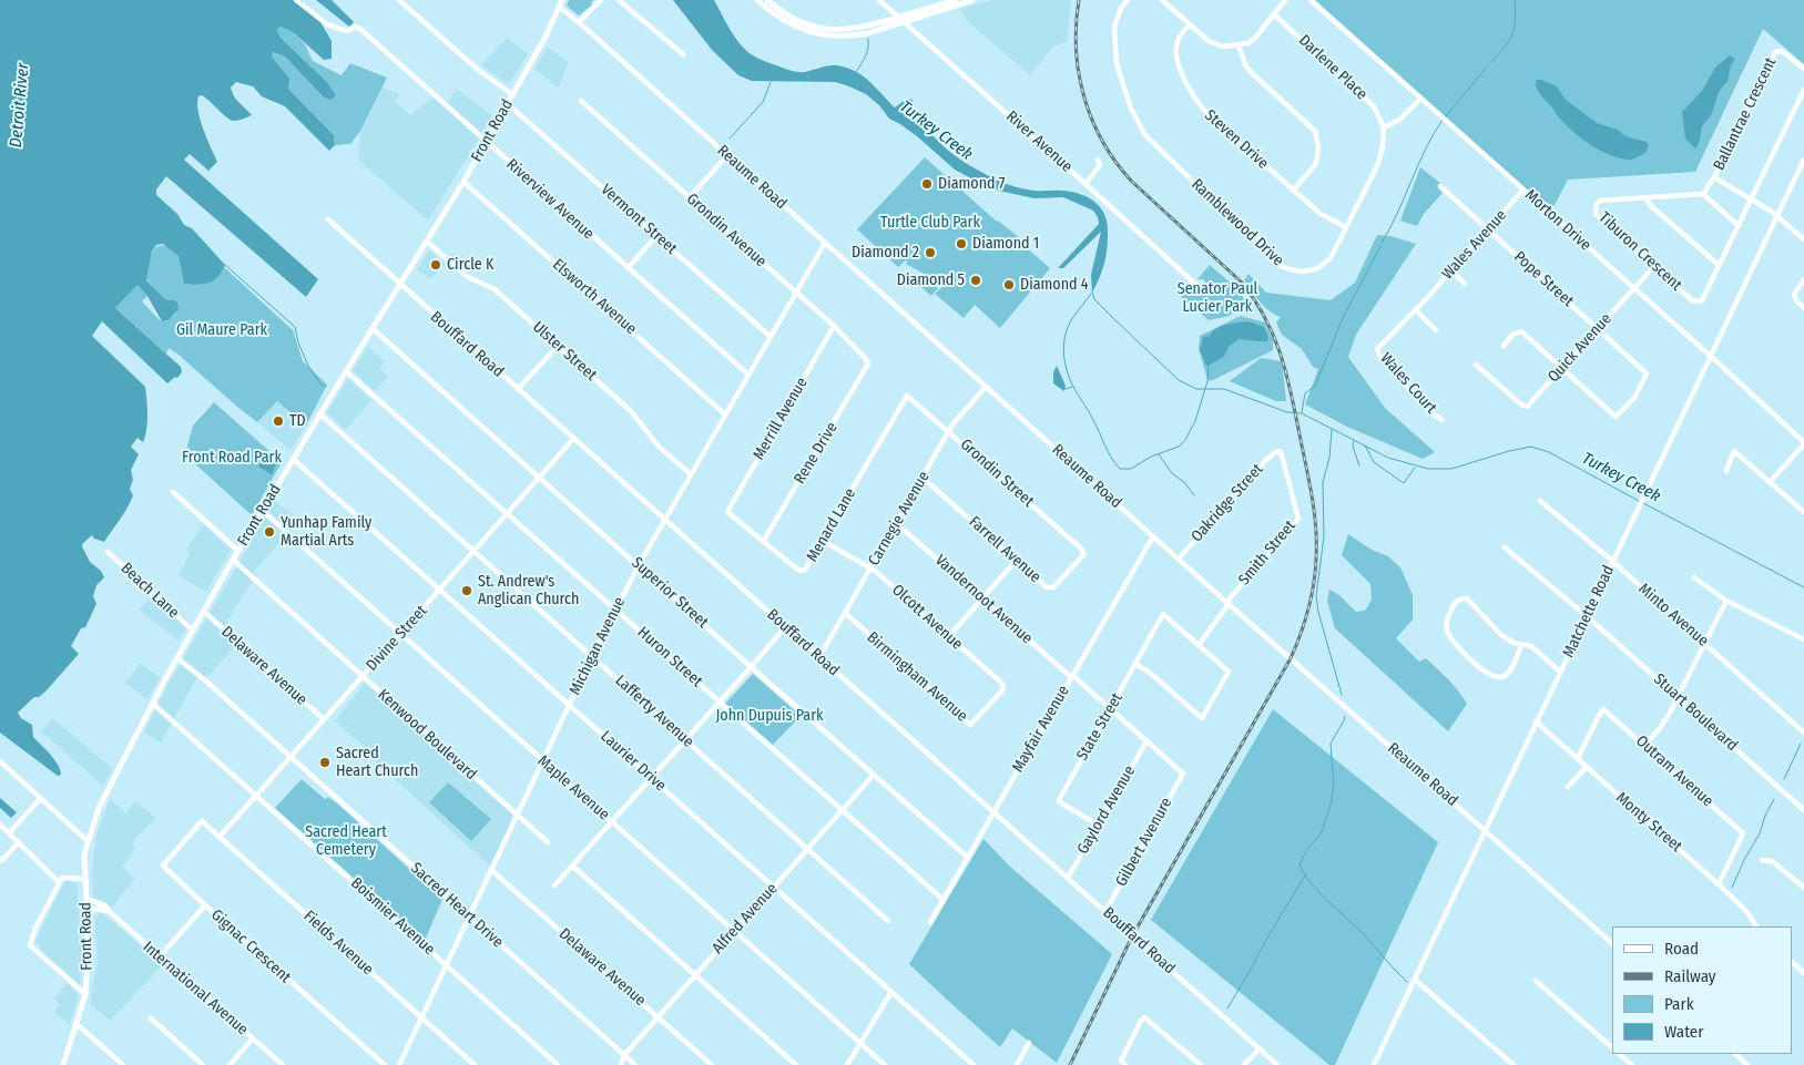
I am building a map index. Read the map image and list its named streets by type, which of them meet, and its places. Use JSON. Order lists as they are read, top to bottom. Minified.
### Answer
{"streets":{"main road":["Front Road"],"street":["Darlene Place","Ballantrae Crescent","Steven Drive","River Avenue","Reaume Road","Riverview Avenue","Vermont Street","Morton Drive","Ramblewood Drive","Grondin Avenue","Wales Avenue","Tiburon Crescent","Pope Street","Elsworth Avenue","Bouffard Road","Quick Avenue","Ulster Street","Wales Court","Merrill Avenue","Rene Drive","Grondin Street","Oakridge Street","Carnegie Avenue","Menard Lane","Farrell Avenue","Smith Street","Beach Lane","Superior Street","Vandernoot Avenue","Matchette Road","Minto Avenue","Olcott Avenue","Divine Street","Michigan Avenue","Huron Street","Delaware Avenue","Birmingham Avenue","Lafferty Avenue","Stuart Boulevard","State Street","Mayfair Avenue","Kenwood Boulevard","Laurier Drive","Outram Avenue","Maple Avenue","Gaylord Avenue","Monty Street","Gilbert Avenure","Sacred Heart Drive","Boismier Avenue","Alfred Avenue","Fields Avenue","Gignac Crescent","International Avenue"]},"crossings":[["Darlene Place","Ramblewood Drive"],["Front Road","Reaume Road"],["Front Road","Riverview Avenue"],["Front Road","Vermont Street"],["Front Road","Elsworth Avenue"],["Front Road","Bouffard Road"],["Front Road","Ulster Street"],["Front Road","Beach Lane"],["Front Road","Superior Street"],["Front Road","Huron Street"],["Front Road","Delaware Avenue"],["Front Road","Lafferty Avenue"],["Front Road","Kenwood Boulevard"],["Front Road","Laurier Drive"],["Front Road","Maple Avenue"],["Front Road","Sacred Heart Drive"],["Front Road","Boismier Avenue"],["Steven Drive","Ramblewood Drive"],["Reaume Road","Oakridge Street"],["Reaume Road","Carnegie Avenue"],["Reaume Road","Smith Street"],["Reaume Road","Matchette Road"],["Reaume Road","Michigan Avenue"],["Reaume Road","Mayfair Avenue"],["Riverview Avenue","Michigan Avenue"],["Vermont Street","Michigan Avenue"],["Morton Drive","Wales Avenue"],["Morton Drive","Quick Avenue"],["Morton Drive","Matchette Road"],["Grondin Avenue","Merrill Avenue"],["Grondin Avenue","Rene Drive"],["Grondin Avenue","Michigan Avenue"],["Wales Avenue","Pope Street"],["Wales Avenue","Wales Court"],["Tiburon Crescent","Quick Avenue"],["Pope Street","Quick Avenue"],["Elsworth Avenue","Michigan Avenue"],["Bouffard Road","Carnegie Avenue"],["Bouffard Road","Divine Street"],["Bouffard Road","Michigan Avenue"],["Bouffard Road","Mayfair Avenue"],["Bouffard Road","Gaylord Avenue"],["Bouffard Road","Gilbert Avenure"],["Ulster Street","Michigan Avenue"],["Merrill Avenue","Menard Lane"],["Rene Drive","Menard Lane"],["Grondin Street","Carnegie Avenue"],["Grondin Street","Menard Lane"],["Grondin Street","Farrell Avenue"],["Oakridge Street","Smith Street"],["Carnegie Avenue","Farrell Avenue"],["Carnegie Avenue","Vandernoot Avenue"],["Carnegie Avenue","Olcott Avenue"],["Carnegie Avenue","Birmingham Avenue"],["Menard Lane","Olcott Avenue"],["Smith Street","State Street"],["Superior Street","Divine Street"],["Superior Street","Michigan Avenue"],["Superior Street","Mayfair Avenue"],["Superior Street","Alfred Avenue"],["Vandernoot Avenue","State Street"],["Vandernoot Avenue","Mayfair Avenue"],["Vandernoot Avenue","Gaylord Avenue"],["Vandernoot Avenue","Gilbert Avenure"],["Matchette Road","Minto Avenue"],["Matchette Road","Stuart Boulevard"],["Matchette Road","Monty Street"],["Olcott Avenue","Birmingham Avenue"],["Divine Street","Huron Street"],["Divine Street","Delaware Avenue"],["Divine Street","Lafferty Avenue"],["Divine Street","Kenwood Boulevard"],["Divine Street","Laurier Drive"],["Divine Street","Maple Avenue"],["Divine Street","Sacred Heart Drive"],["Divine Street","Boismier Avenue"],["Divine Street","Fields Avenue"],["Michigan Avenue","Huron Street"],["Michigan Avenue","Delaware Avenue"],["Michigan Avenue","Lafferty Avenue"],["Michigan Avenue","Kenwood Boulevard"],["Michigan Avenue","Laurier Drive"],["Michigan Avenue","Maple Avenue"],["Michigan Avenue","Sacred Heart Drive"],["Michigan Avenue","Boismier Avenue"],["Michigan Avenue","Fields Avenue"],["Huron Street","Mayfair Avenue"],["Huron Street","Alfred Avenue"],["Delaware Avenue","Alfred Avenue"],["Lafferty Avenue","Alfred Avenue"],["State Street","Gaylord Avenue"],["Laurier Drive","Alfred Avenue"],["Outram Avenue","Monty Street"],["Maple Avenue","Alfred Avenue"],["Sacred Heart Drive","Alfred Avenue"],["Fields Avenue","Gignac Crescent"]],"water":["Detroit River","Turkey Creek"],"parks":["Turtle Club Park","Senator Paul Lucier Park","Gil Maure Park","Front Road Park","John Dupuis Park","Sacred Heart Cemetery"],"places":["Diamond 7","Diamond 1","Diamond 2","Circle K","Diamond 5","Diamond 4","TD","Yunhap Family Martial Arts","St. Andrew's Anglican Church","Sacred Heart Church"],"legend":["Road","Railway","Park","Water"]}
